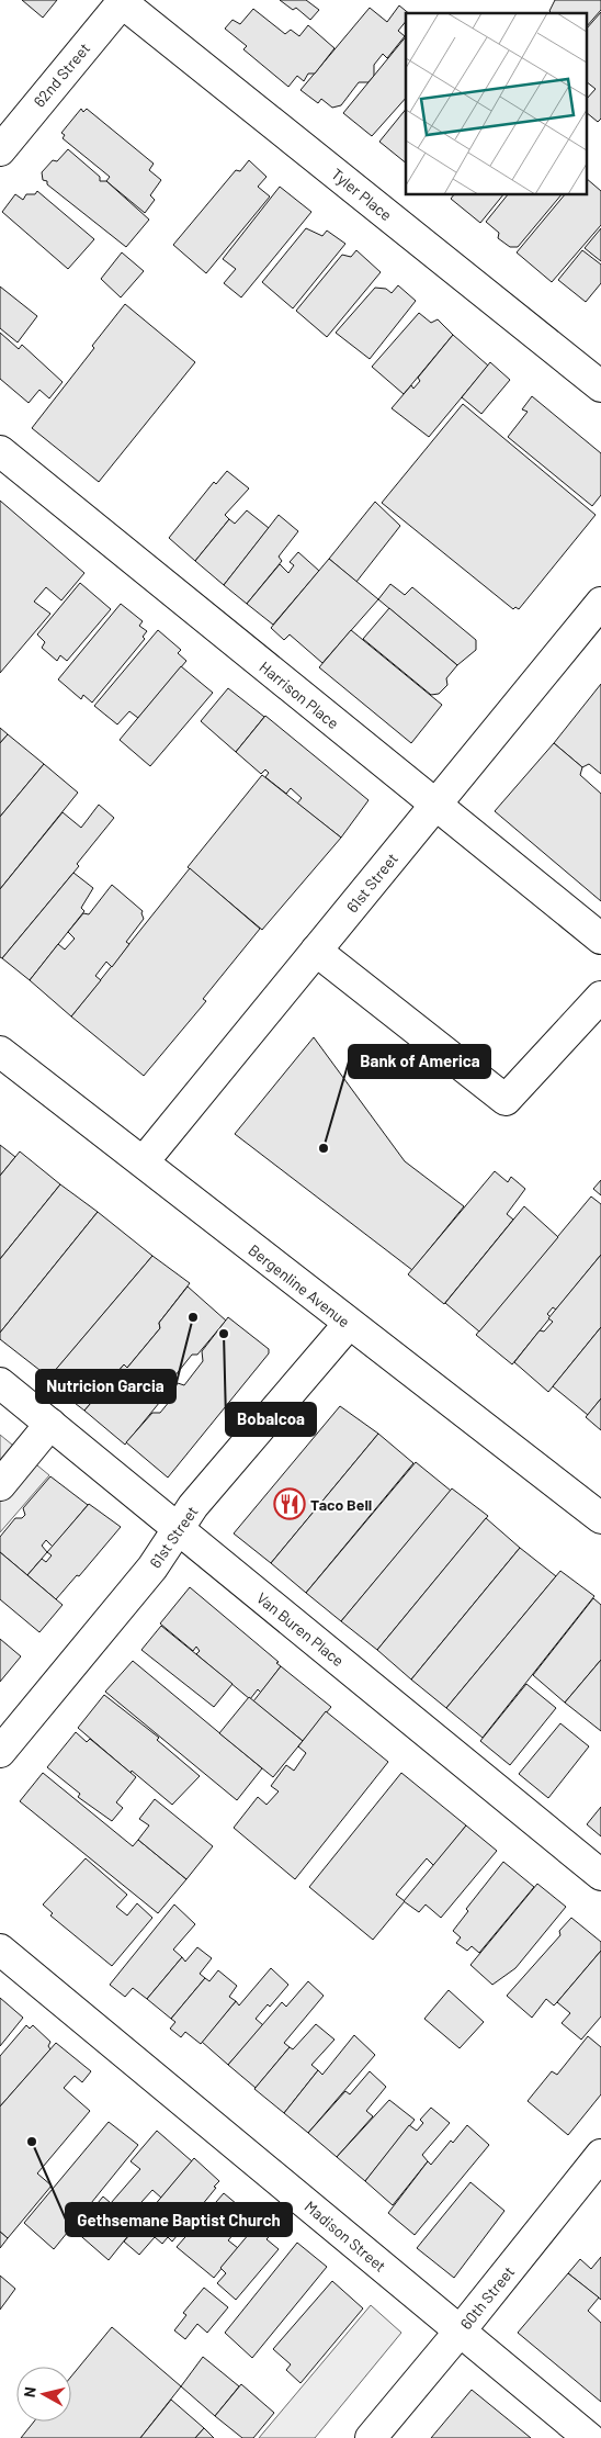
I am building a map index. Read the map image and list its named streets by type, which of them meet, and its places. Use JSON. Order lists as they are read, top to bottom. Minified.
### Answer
{"streets":{"street":["62nd Street","Tyler Place","Harrison Place","61st Street","Bergenline Avenue","Van Buren Place","Madison Street","60th Street"]},"crossings":[["62nd Street","Tyler Place"],["Harrison Place","61st Street"],["61st Street","Bergenline Avenue"],["61st Street","Van Buren Place"],["Madison Street","60th Street"]],"places":{"other":["Bank of America","Nutricion Garcia","Bobalcoa","Gethsemane Baptist Church"],"restaurant":["Taco Bell"]},"north":"left"}
